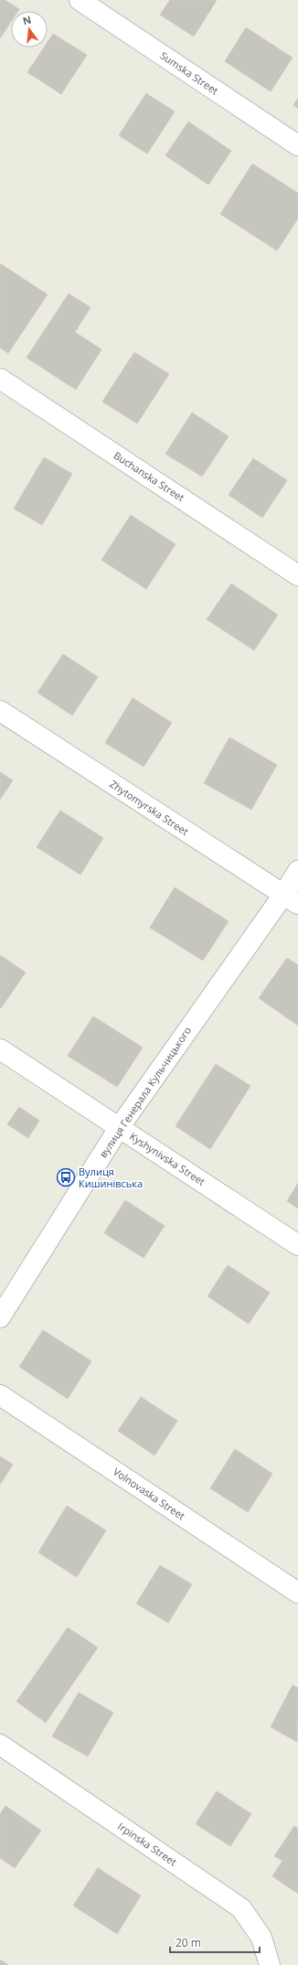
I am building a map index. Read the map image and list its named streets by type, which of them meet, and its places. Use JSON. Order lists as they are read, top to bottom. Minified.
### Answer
{"streets":{"street":["Sumska Street","Buchanska Street","Zhytomyrska Street","вулиця Генерала Кульчицького","Kyshynivska Street","Volnovaska Street","Irpinska Street"]},"crossings":[["Zhytomyrska Street","вулиця Генерала Кульчицького"],["вулиця Генерала Кульчицького","Kyshynivska Street"]],"places":{"bus stop":["Вулиця Кишинівська"]},"scale_bar":"20 m","north":"top"}
